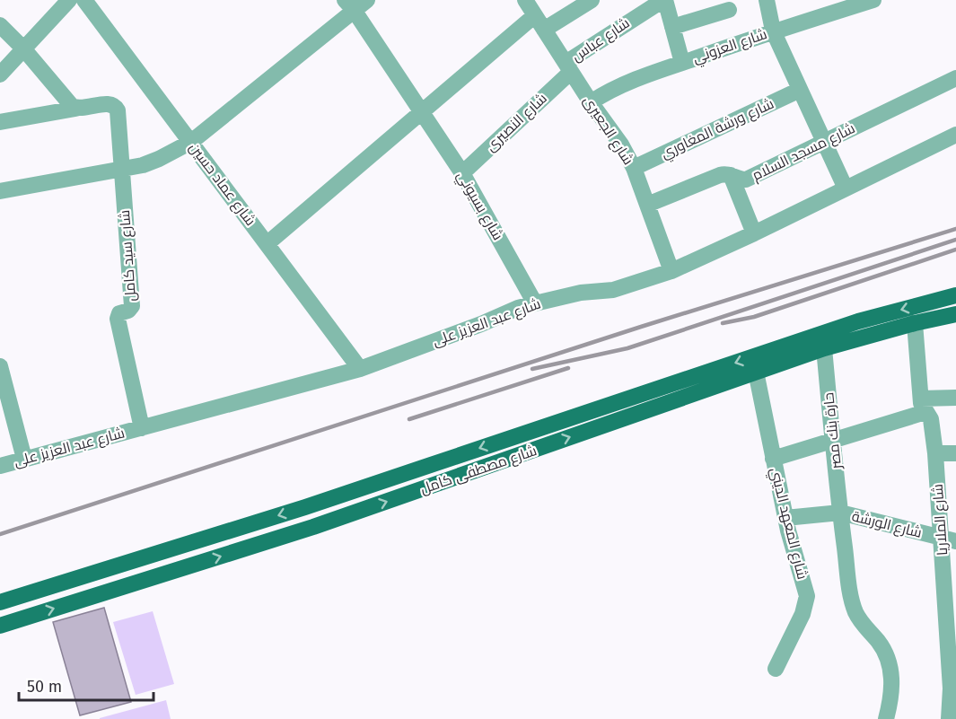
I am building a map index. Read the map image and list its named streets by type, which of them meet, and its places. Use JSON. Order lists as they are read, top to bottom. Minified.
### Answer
{"streets":{"main road":["شارع مصطفى كامل"],"street":["شارع عباس","شارع العزوني","شارع النصيرى","شارع ورشة المغاوري","شارع الجعيرى","شارع مسجد السلام","شارع عماد حسين","شارع بسيوني","شارع سيد كامل","شارع عبد العزيز على","حارة بنك مصر","شارع الملاريا","شارع المعهد الديني","شارع الورشة"]},"crossings":[["شارع عباس","شارع النصيرى"],["شارع عباس","شارع الجعيرى"],["شارع العزوني","شارع الجعيرى"],["شارع النصيرى","شارع الجعيرى"],["شارع النصيرى","شارع بسيوني"],["شارع ورشة المغاوري","شارع الجعيرى"],["شارع الجعيرى","شارع مسجد السلام"],["شارع الجعيرى","شارع عبد العزيز على"],["شارع عماد حسين","شارع عبد العزيز على"],["شارع بسيوني","شارع عبد العزيز على"],["شارع سيد كامل","شارع عبد العزيز على"],["حارة بنك مصر","شارع مصطفى كامل"],["حارة بنك مصر","شارع الورشة"],["شارع مصطفى كامل","شارع الملاريا"],["شارع مصطفى كامل","شارع المعهد الديني"],["شارع الملاريا","شارع الورشة"],["شارع المعهد الديني","شارع الورشة"]],"scale_bar":"50 m"}
